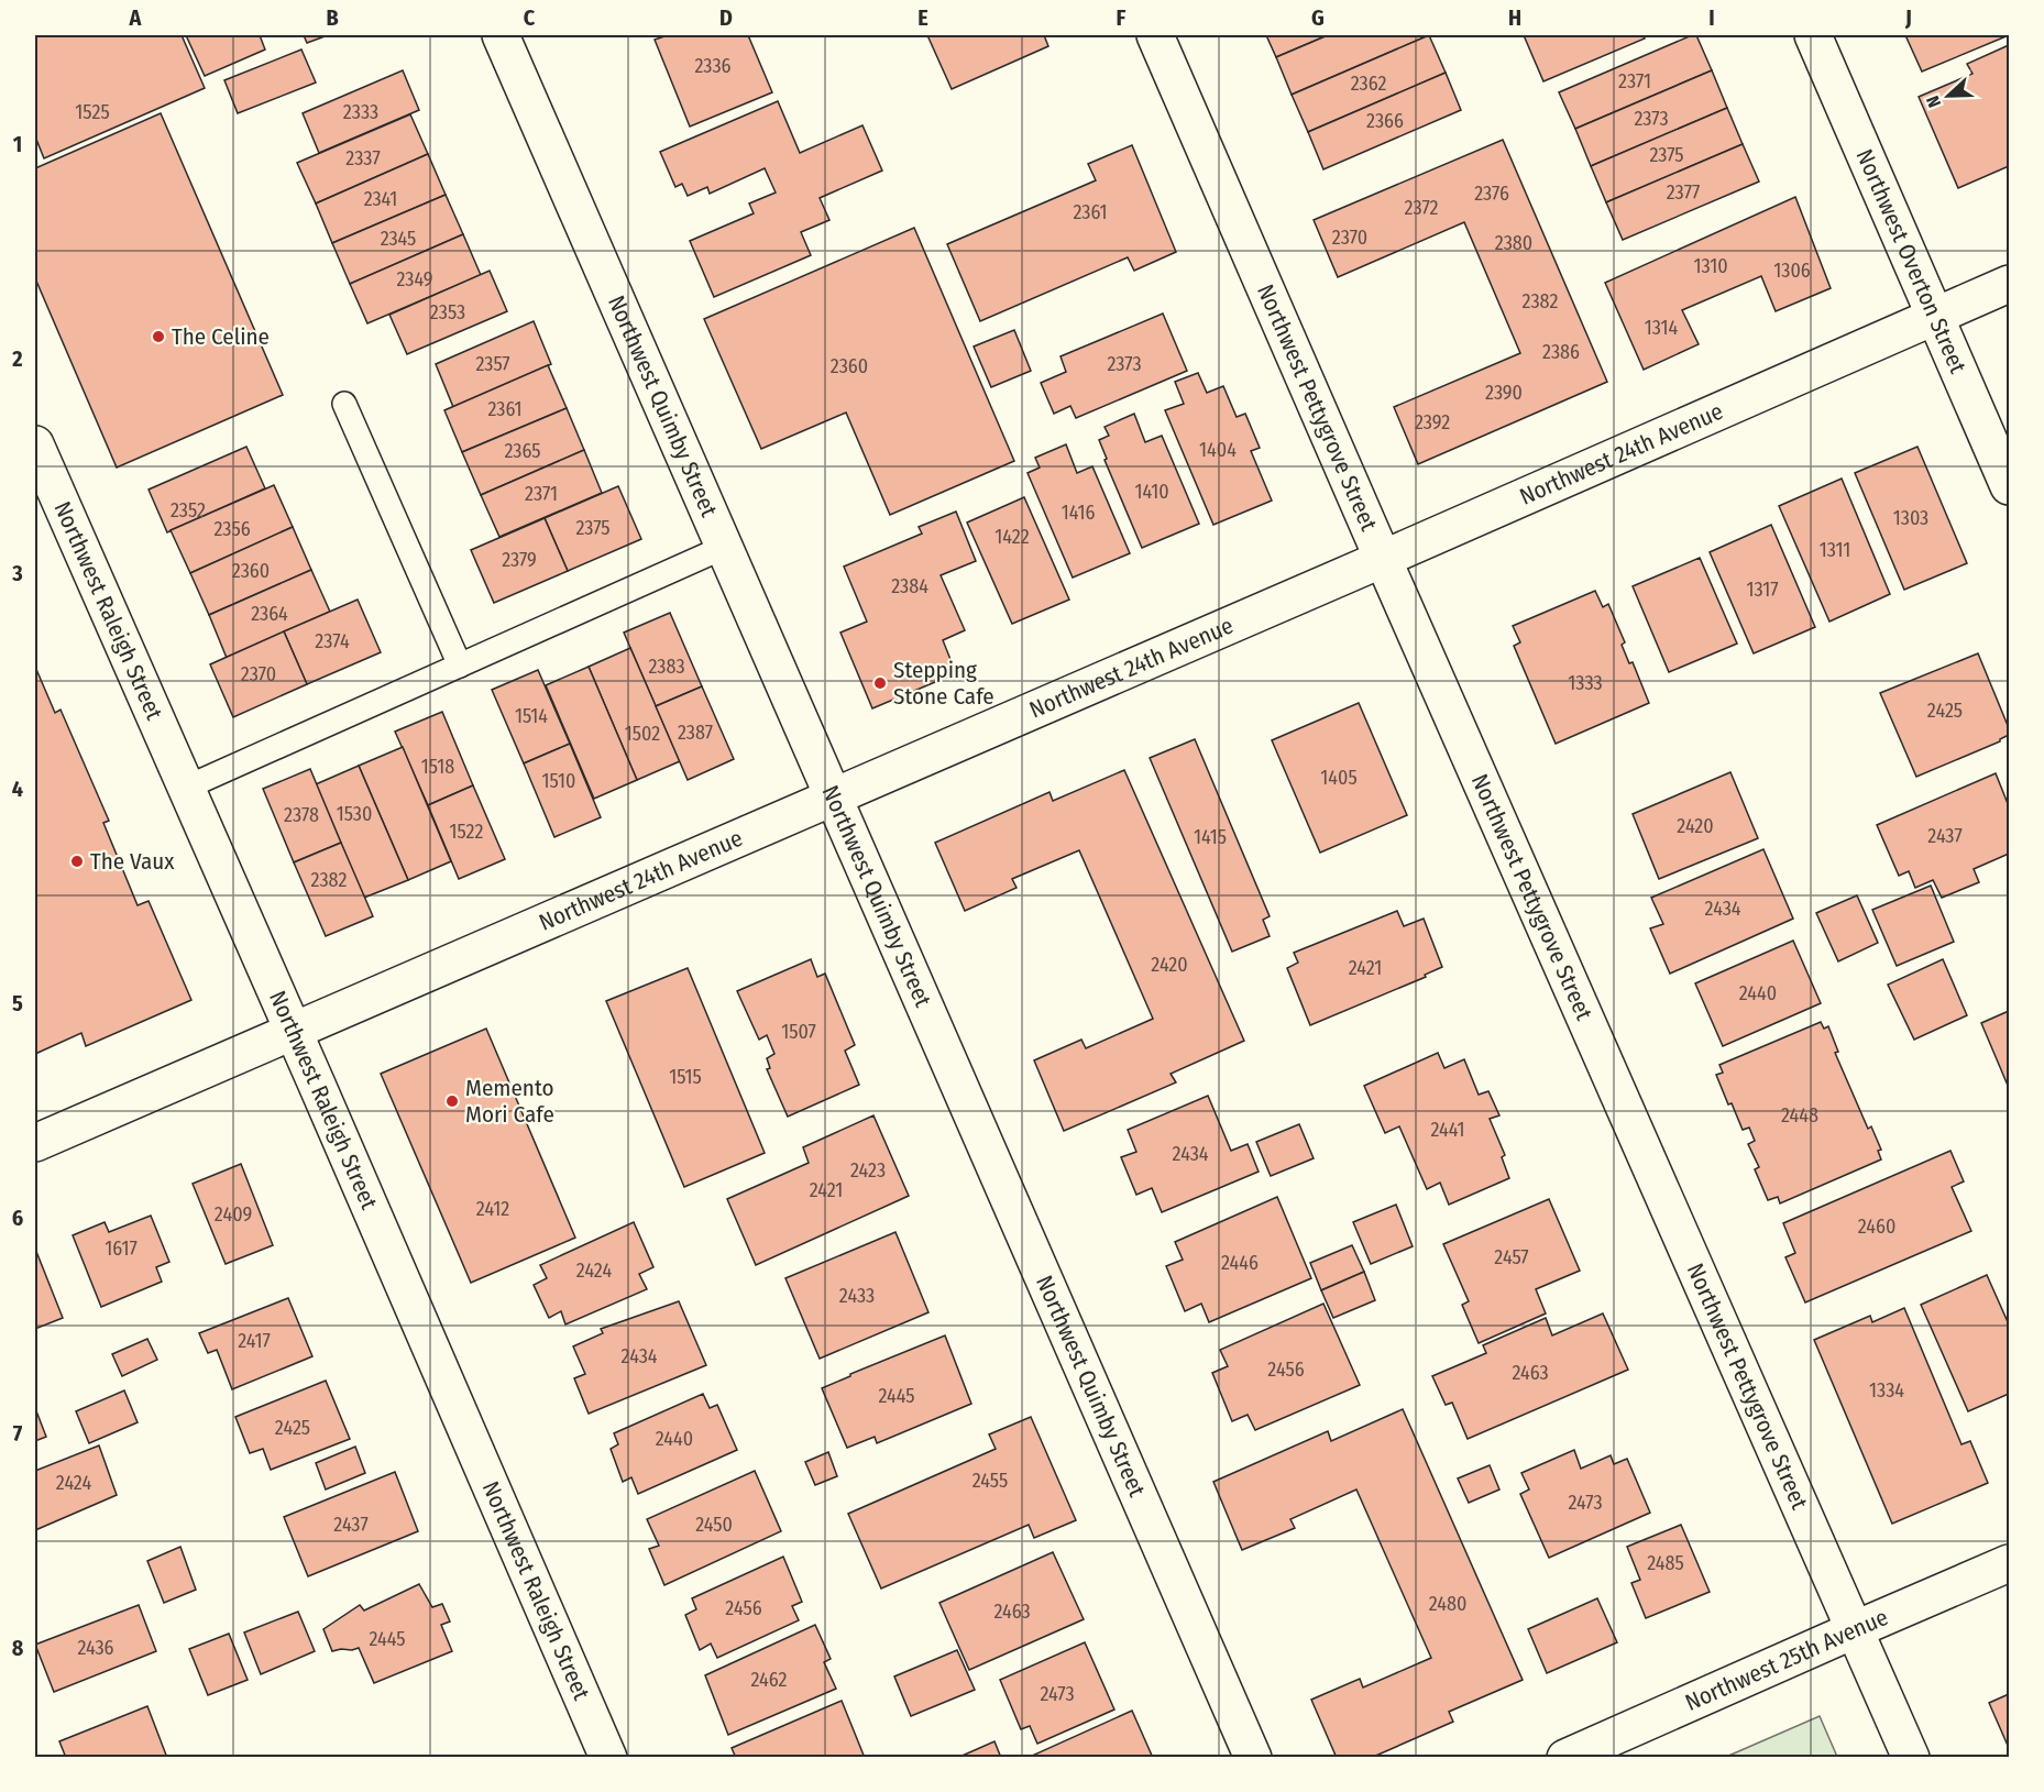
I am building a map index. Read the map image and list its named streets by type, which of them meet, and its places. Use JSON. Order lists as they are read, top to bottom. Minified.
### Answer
{"streets":{"street":["Northwest Overton Street","Northwest Quimby Street","Northwest Pettygrove Street","Northwest 24th Avenue","Northwest Raleigh Street","Northwest 25th Avenue"]},"crossings":[["Northwest Overton Street","Northwest 24th Avenue"],["Northwest Quimby Street","Northwest 24th Avenue"],["Northwest Pettygrove Street","Northwest 24th Avenue"],["Northwest Pettygrove Street","Northwest 25th Avenue"],["Northwest 24th Avenue","Northwest Raleigh Street"]],"places":["The Celine","Stepping Stone Cafe","The Vaux","Memento Mori Cafe"],"house_numbers":["2336","2371","2362","1525","2333","2373","2366","2375","2337","2377","2376","2341","2372","2361","2370","2345","2380","1310","1306","2349","2382","2353","1314","2386","2357","2373","2360","2390","2361","2392","1404","2365","1410","2371","2352","1416","1303","2375","2356","1422","1311","2379","2360","2384","1317","2364","2374","2383","2370","1333","2425","1514","2387","1502","1518","1405","1510","1530","2378","2420","1522","2437","1415","2382","2434","2420","2421","2440","1507","1515","2448","2441","2434","2423","2421","2412","2409","2460","1617","2457","2446","2424","2433","2417","2434","2456","2463","1334","2445","2425","2440","2455","2424","2473","2437","2450","2485","2480","2456","2463","2445","2436","2462","2473"],"north":"left","grid":{"columns":["A","B","C","D","E","F","G","H","I","J"],"rows":["1","2","3","4","5","6","7","8"]}}
